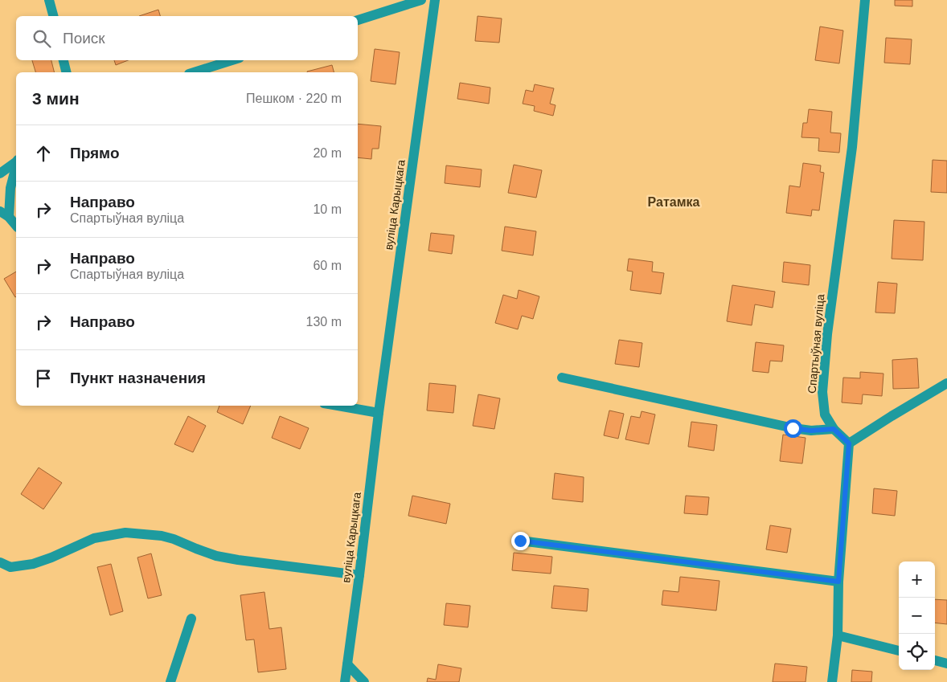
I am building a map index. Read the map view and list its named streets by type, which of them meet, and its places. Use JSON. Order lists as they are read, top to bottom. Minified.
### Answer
{"streets":{"street":["вуліца Карыцкага","Спартыўная вуліца"]},"districts":["Ратамка"],"page":{"search":"Поиск","heading":["3 мин","Пешком · 220 m"],"list":[["Прямо","20 m"],["Направо","Спартыўная вуліца","10 m"],["Направо","Спартыўная вуліца","60 m"],["Направо","130 m"],"Пункт назначения"],"map_buttons":["+","−"]}}
